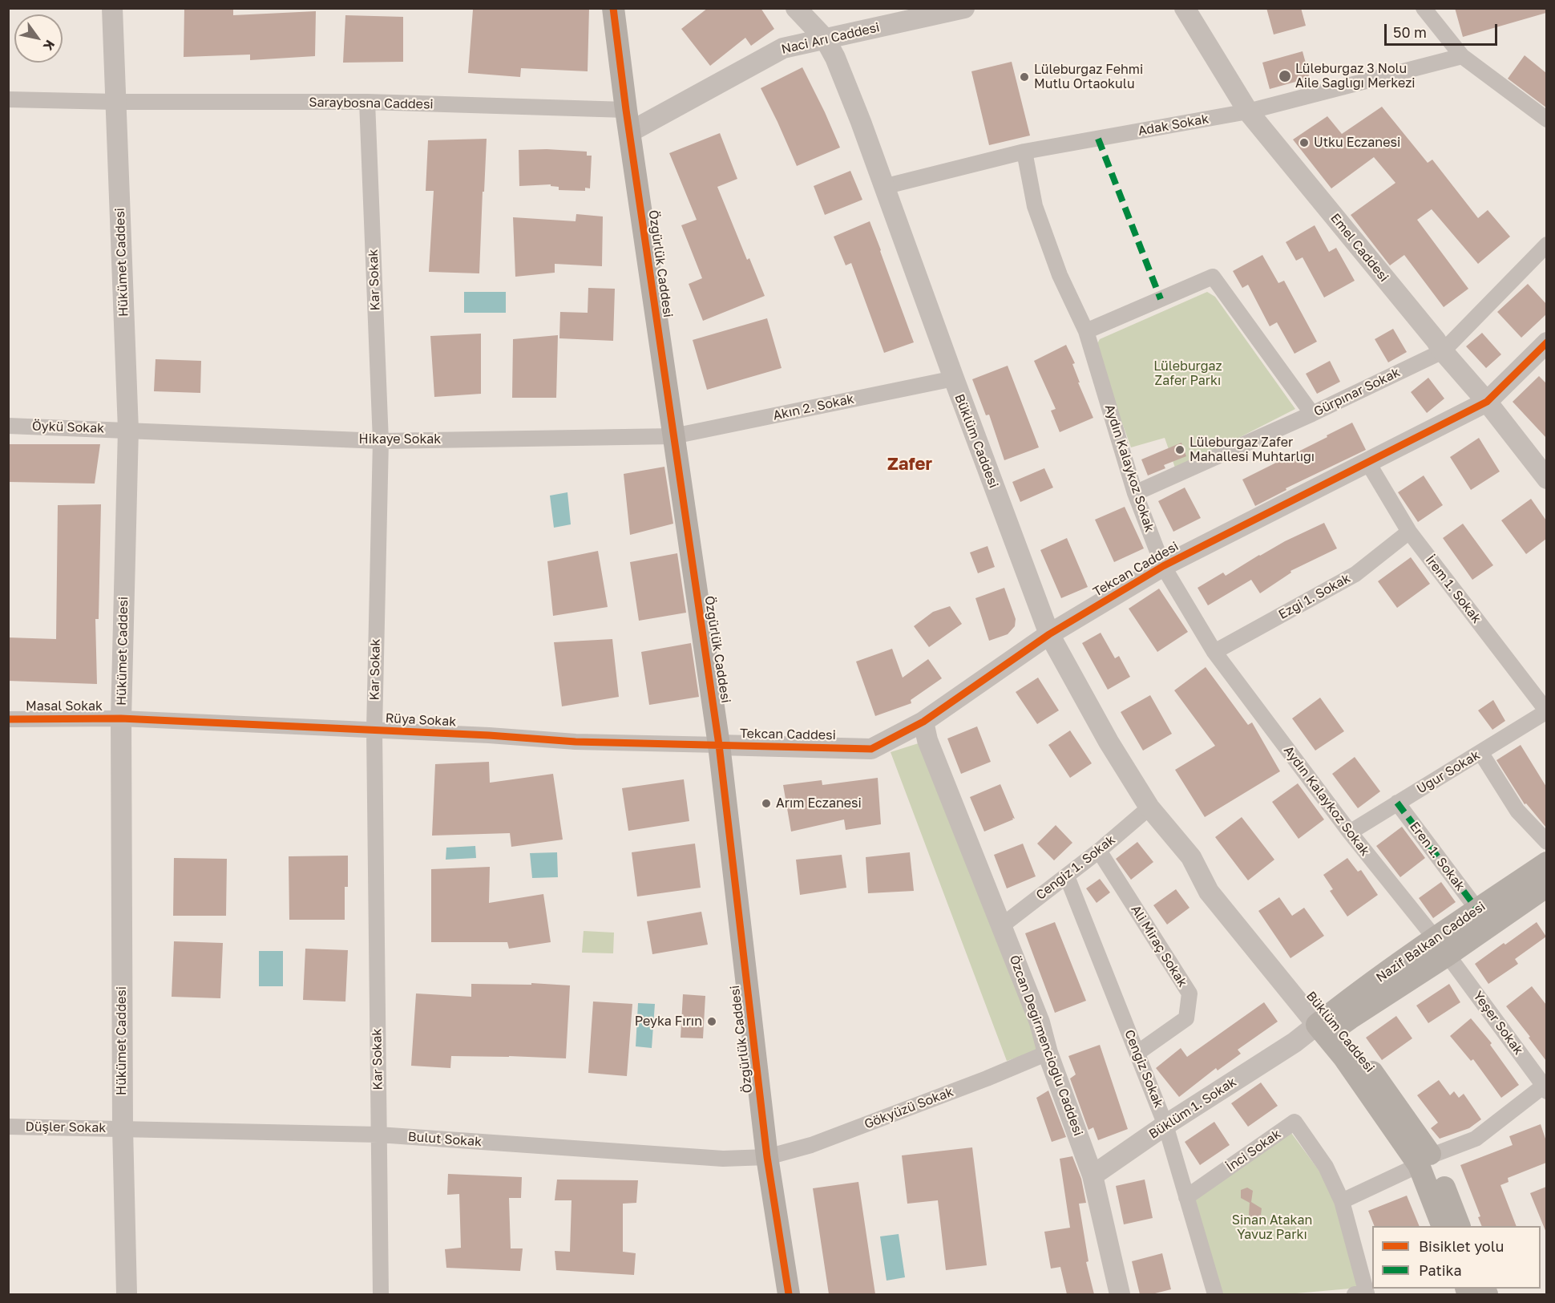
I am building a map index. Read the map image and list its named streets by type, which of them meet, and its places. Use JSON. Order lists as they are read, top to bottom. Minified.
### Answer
{"streets":{"main road":["Özgürlük Caddesi","Büklüm Caddesi","Nazif Balkan Caddesi"],"street":["Naci Arı Caddesi","Saraybosna Caddesi","Adak Sokak","Emel Caddesi","Hükümet Caddesi","Kar Sokak","Gürpınar Sokak","Akın 2. Sokak","Öykü Sokak","Hikaye Sokak","Aydın Kalaykoz Sokak","Tekcan Caddesi","İrem 1. Sokak","Ezgi 1. Sokak","Masal Sokak","Rüya Sokak","Uğur Sokak","Eren 1. Sokak","Cengiz 1. Sokak","Ali Miraç Sokak","Yeşer Sokak","Özcan Değirmencioğlu Caddesi","Cengiz Sokak","Gökyüzü Sokak","Büklüm 1. Sokak","Düşler Sokak","Bulut Sokak","İnci Sokak"]},"crossings":[["Naci Arı Caddesi","Özgürlük Caddesi"],["Naci Arı Caddesi","Büklüm Caddesi"],["Saraybosna Caddesi","Hükümet Caddesi"],["Saraybosna Caddesi","Özgürlük Caddesi"],["Saraybosna Caddesi","Kar Sokak"],["Adak Sokak","Emel Caddesi"],["Adak Sokak","Büklüm Caddesi"],["Adak Sokak","Aydın Kalaykoz Sokak"],["Emel Caddesi","Gürpınar Sokak"],["Emel Caddesi","Tekcan Caddesi"],["Hükümet Caddesi","Öykü Sokak"],["Hükümet Caddesi","Hikaye Sokak"],["Hükümet Caddesi","Masal Sokak"],["Hükümet Caddesi","Rüya Sokak"],["Hükümet Caddesi","Düşler Sokak"],["Hükümet Caddesi","Bulut Sokak"],["Özgürlük Caddesi","Akın 2. Sokak"],["Özgürlük Caddesi","Hikaye Sokak"],["Özgürlük Caddesi","Tekcan Caddesi"],["Özgürlük Caddesi","Rüya Sokak"],["Özgürlük Caddesi","Gökyüzü Sokak"],["Özgürlük Caddesi","Bulut Sokak"],["Kar Sokak","Hikaye Sokak"],["Kar Sokak","Rüya Sokak"],["Kar Sokak","Bulut Sokak"],["Gürpınar Sokak","Aydın Kalaykoz Sokak"],["Akın 2. Sokak","Hikaye Sokak"],["Akın 2. Sokak","Büklüm Caddesi"],["Öykü Sokak","Hikaye Sokak"],["Büklüm Caddesi","Tekcan Caddesi"],["Büklüm Caddesi","Cengiz 1. Sokak"],["Büklüm Caddesi","Nazif Balkan Caddesi"],["Büklüm Caddesi","Büklüm 1. Sokak"],["Aydın Kalaykoz Sokak","Tekcan Caddesi"],["Aydın Kalaykoz Sokak","Ezgi 1. Sokak"],["Aydın Kalaykoz Sokak","Uğur Sokak"],["Aydın Kalaykoz Sokak","Nazif Balkan Caddesi"],["Aydın Kalaykoz Sokak","Yeşer Sokak"],["Tekcan Caddesi","İrem 1. Sokak"],["Tekcan Caddesi","Rüya Sokak"],["Tekcan Caddesi","Özcan Değirmencioğlu Caddesi"],["İrem 1. Sokak","Ezgi 1. Sokak"],["İrem 1. Sokak","Uğur Sokak"],["Masal Sokak","Rüya Sokak"],["Uğur Sokak","Eren 1. Sokak"],["Eren 1. Sokak","Nazif Balkan Caddesi"],["Cengiz 1. Sokak","Ali Miraç Sokak"],["Cengiz 1. Sokak","Özcan Değirmencioğlu Caddesi"],["Cengiz 1. Sokak","Cengiz Sokak"],["Nazif Balkan Caddesi","Yeşer Sokak"],["Nazif Balkan Caddesi","Büklüm 1. Sokak"],["Ali Miraç Sokak","Cengiz Sokak"],["Özcan Değirmencioğlu Caddesi","Gökyüzü Sokak"],["Özcan Değirmencioğlu Caddesi","Büklüm 1. Sokak"],["Cengiz Sokak","Büklüm 1. Sokak"],["Cengiz Sokak","İnci Sokak"],["Gökyüzü Sokak","Bulut Sokak"],["Düşler Sokak","Bulut Sokak"]],"districts":["Zafer"],"parks":["Lüleburgaz Zafer Parkı","Sinan Atakan Yavuz Parkı"],"places":["Lüleburgaz 3 Nolu Aile Sağlığı Merkezi","Lüleburgaz Fehmi Mutlu Ortaokulu","Utku Eczanesi","Lüleburgaz Zafer Mahallesi Muhtarlığı","Arım Eczanesi","Peyka Fırın"],"legend":["Bisiklet yolu","Patika"],"scale_bar":"50 m","north":"bottom right"}
